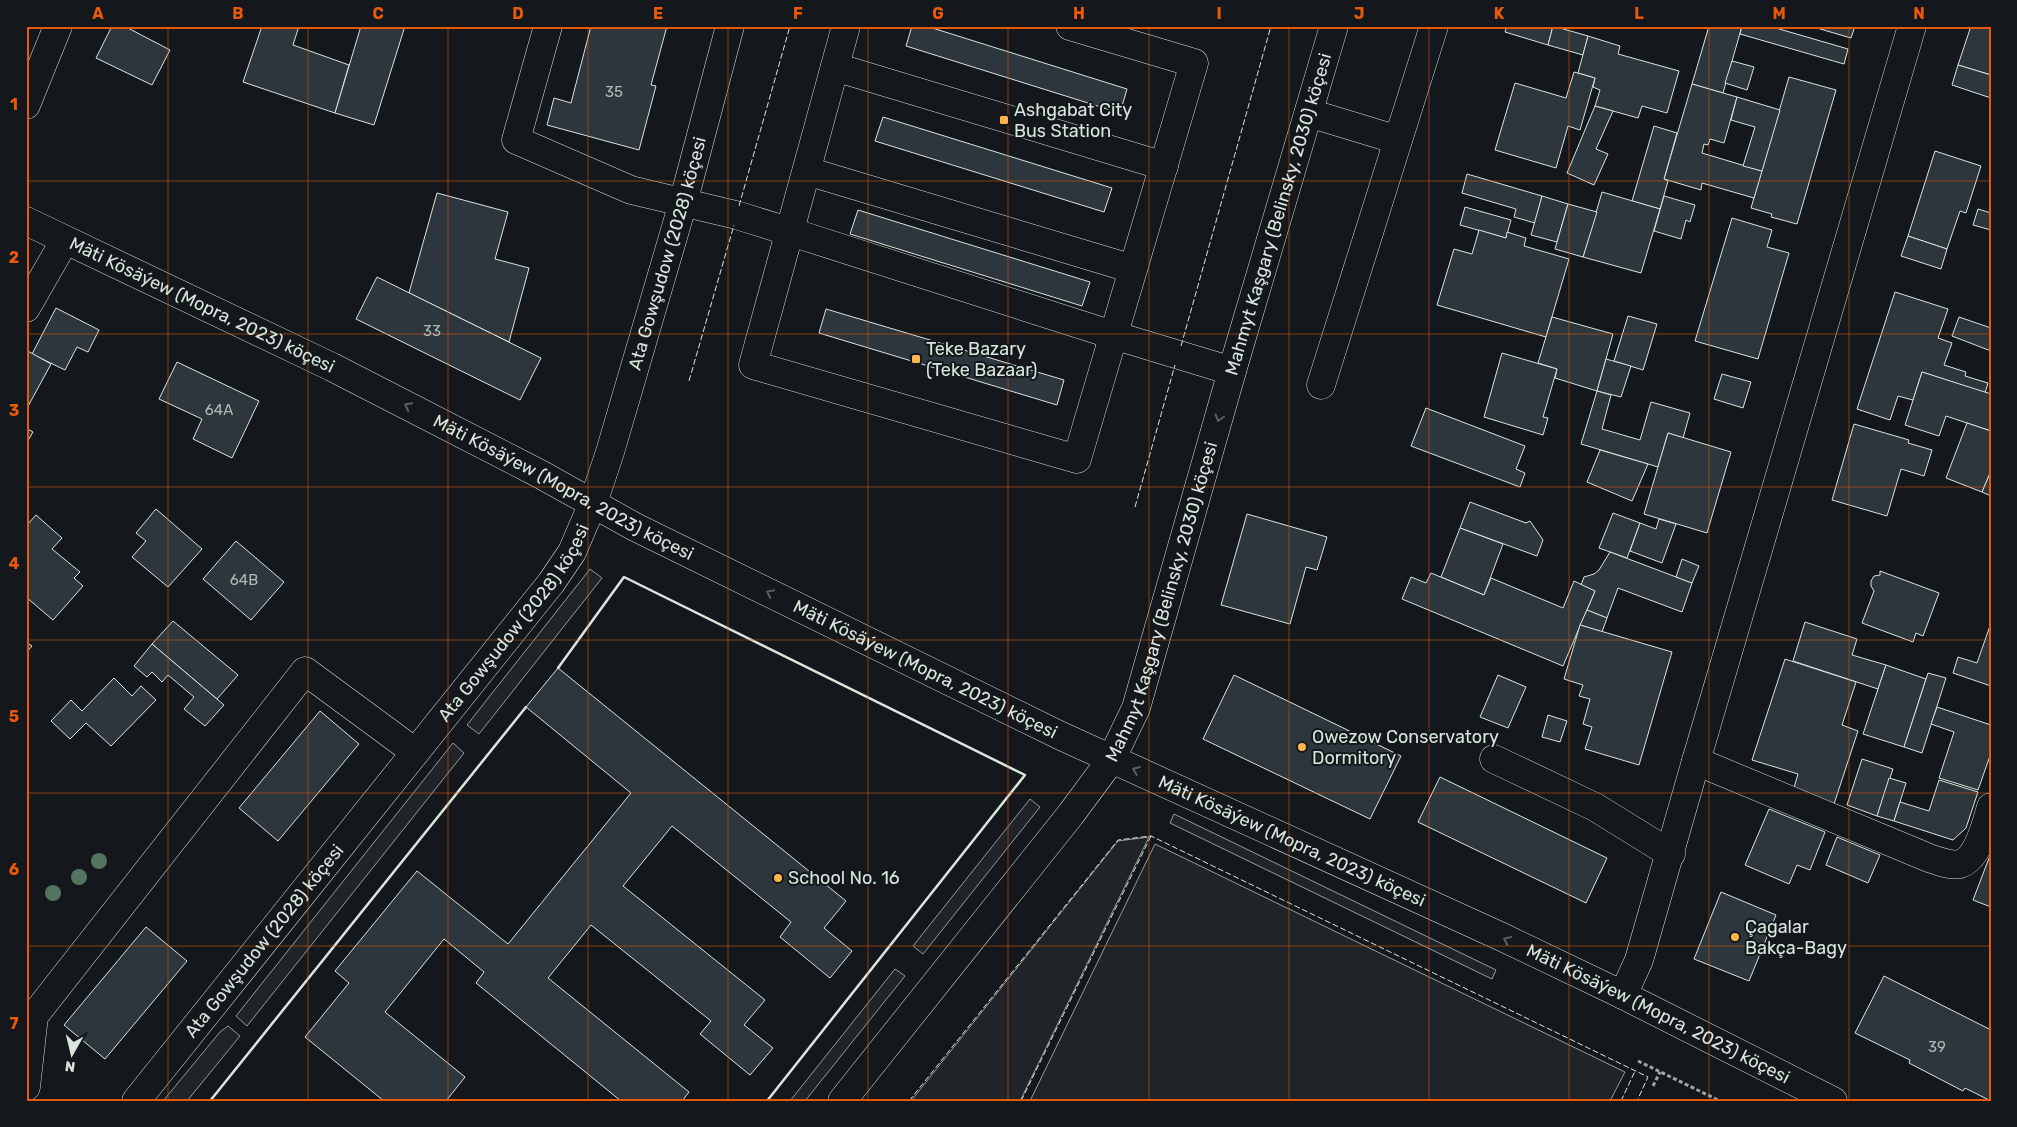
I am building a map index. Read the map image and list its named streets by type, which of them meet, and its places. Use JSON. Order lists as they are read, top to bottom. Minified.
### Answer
{"streets":{"street":["Mahmyt Kaşgary (Belinsky, 2030) köçesi","Ata Gowşudow (2028) köçesi","Mäti Kösäýew (Mopra, 2023) köçesi"]},"crossings":[["Mahmyt Kaşgary (Belinsky, 2030) köçesi","Mäti Kösäýew (Mopra, 2023) köçesi"],["Ata Gowşudow (2028) köçesi","Mäti Kösäýew (Mopra, 2023) köçesi"]],"one_way":["Mäti Kösäýew (Mopra, 2023) köçesi"],"places":{"transit":["Ashgabat City Bus Station","Teke Bazary (Teke Bazaar)"],"other":["Owezow Conservatory Dormitory","School No. 16","Çagalar Bakça-Bagy"]},"house_numbers":["35","33","64A","64B","39"],"north":"bottom","grid":{"columns":["A","B","C","D","E","F","G","H","I","J","K","L","M","N"],"rows":["1","2","3","4","5","6","7"]}}
